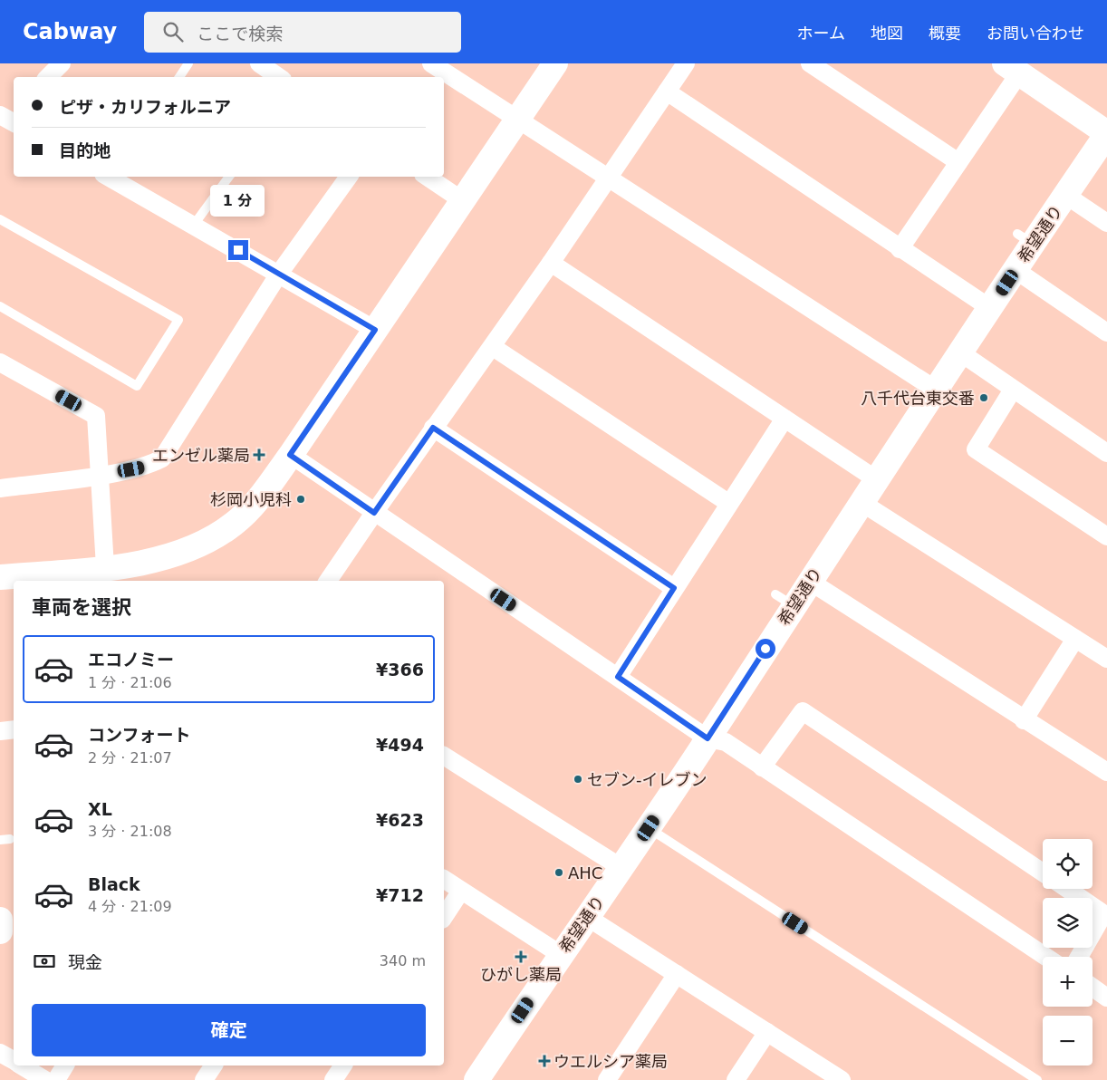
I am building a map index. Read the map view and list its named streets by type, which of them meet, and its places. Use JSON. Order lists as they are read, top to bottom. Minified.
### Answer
{"streets":{"street":["希望通り"]},"places":{"other":["八千代台東交番","杉岡小児科","セブン-イレブン","AHC"],"health":["エンゼル薬局","ひがし薬局","ウエルシア薬局"]},"page":{"header":"Cabway","search":"ここで検索","nav":["ホーム","地図","概要","お問い合わせ"],"banner":["ピザ・カリフォルニア","目的地"],"bubble":"1 分","heading":"車両を選択","list":[{"name":"エコノミー","note":"1 分 · 21:06","value":"¥366"},{"name":"コンフォート","note":"2 分 · 21:07","value":"¥494"},{"name":"XL","note":"3 分 · 21:08","value":"¥623"},{"name":"Black","note":"4 分 · 21:09","value":"¥712"}],"map_buttons":["+","−"],"pay":["現金","340 m"],"buttons":"確定"}}
